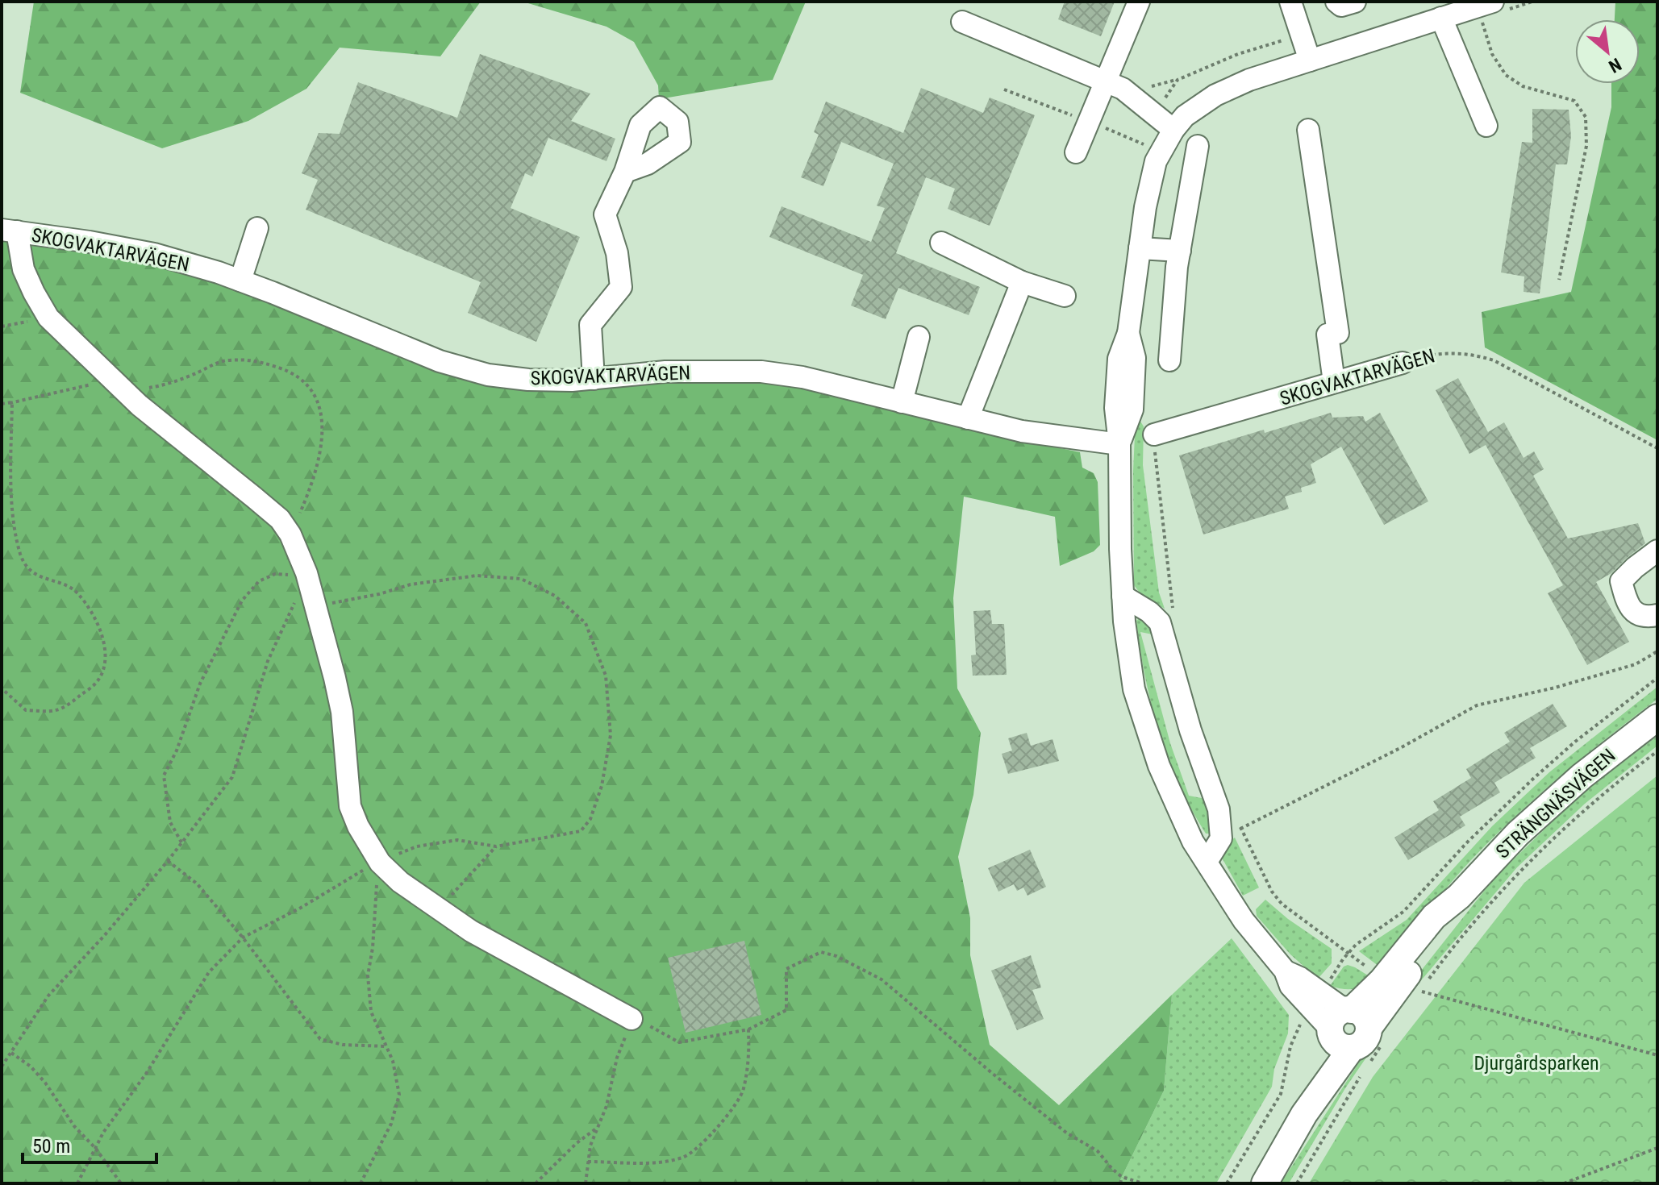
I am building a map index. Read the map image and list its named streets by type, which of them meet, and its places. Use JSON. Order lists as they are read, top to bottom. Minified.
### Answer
{"streets":{"main road":["STRÄNGNÄSVÄGEN"],"street":["SKOGVAKTARVÄGEN"]},"parks":["Djurgårdsparken"],"scale_bar":"50 m","north":"bottom right"}
